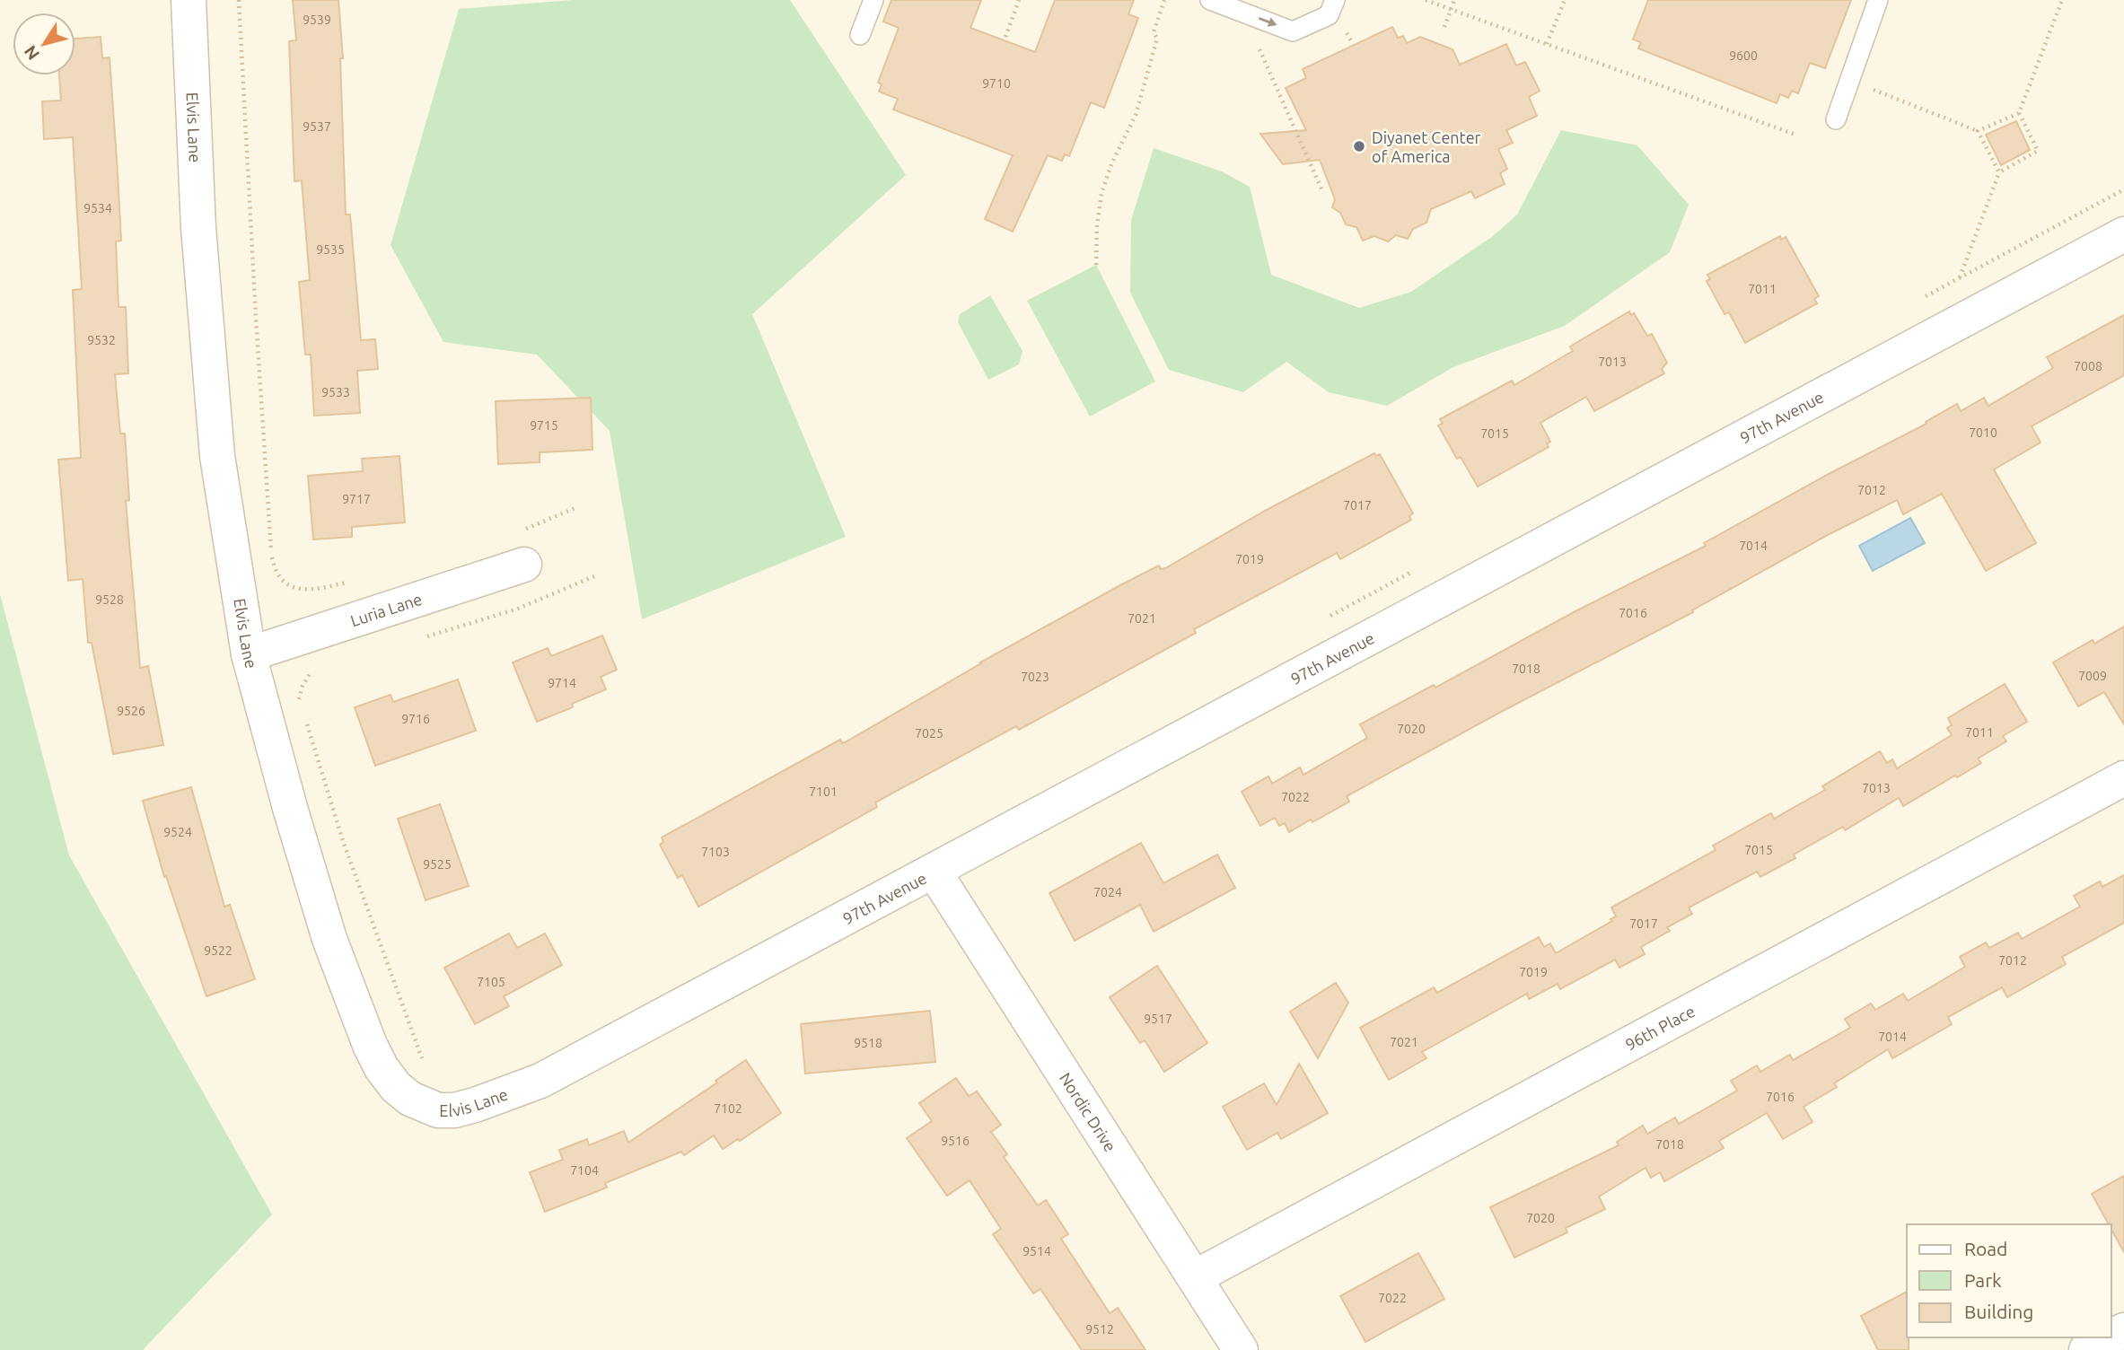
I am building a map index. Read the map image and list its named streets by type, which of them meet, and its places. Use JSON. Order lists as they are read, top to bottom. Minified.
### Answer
{"streets":{"street":["Elvis Lane","97th Avenue","Luria Lane","96th Place","Nordic Drive"]},"crossings":[["Elvis Lane","97th Avenue"],["Elvis Lane","Luria Lane"],["97th Avenue","Nordic Drive"],["96th Place","Nordic Drive"]],"places":["Diyanet Center of America"],"house_numbers":["9539","9600","9710","9537","9534","9535","7011","9532","7013","7008","9533","9715","7010","7015","7012","9717","7017","7014","7019","9528","7016","7021","7018","7009","7023","9714","9526","9716","7020","7011","7025","7013","7101","7022","9524","7015","7103","9525","7024","7017","9522","7012","7019","7105","9517","7014","7021","9518","7016","7102","9516","7018","7104","7020","9514","7022","9512"],"legend":["Road","Park","Building"],"north":"bottom left"}
